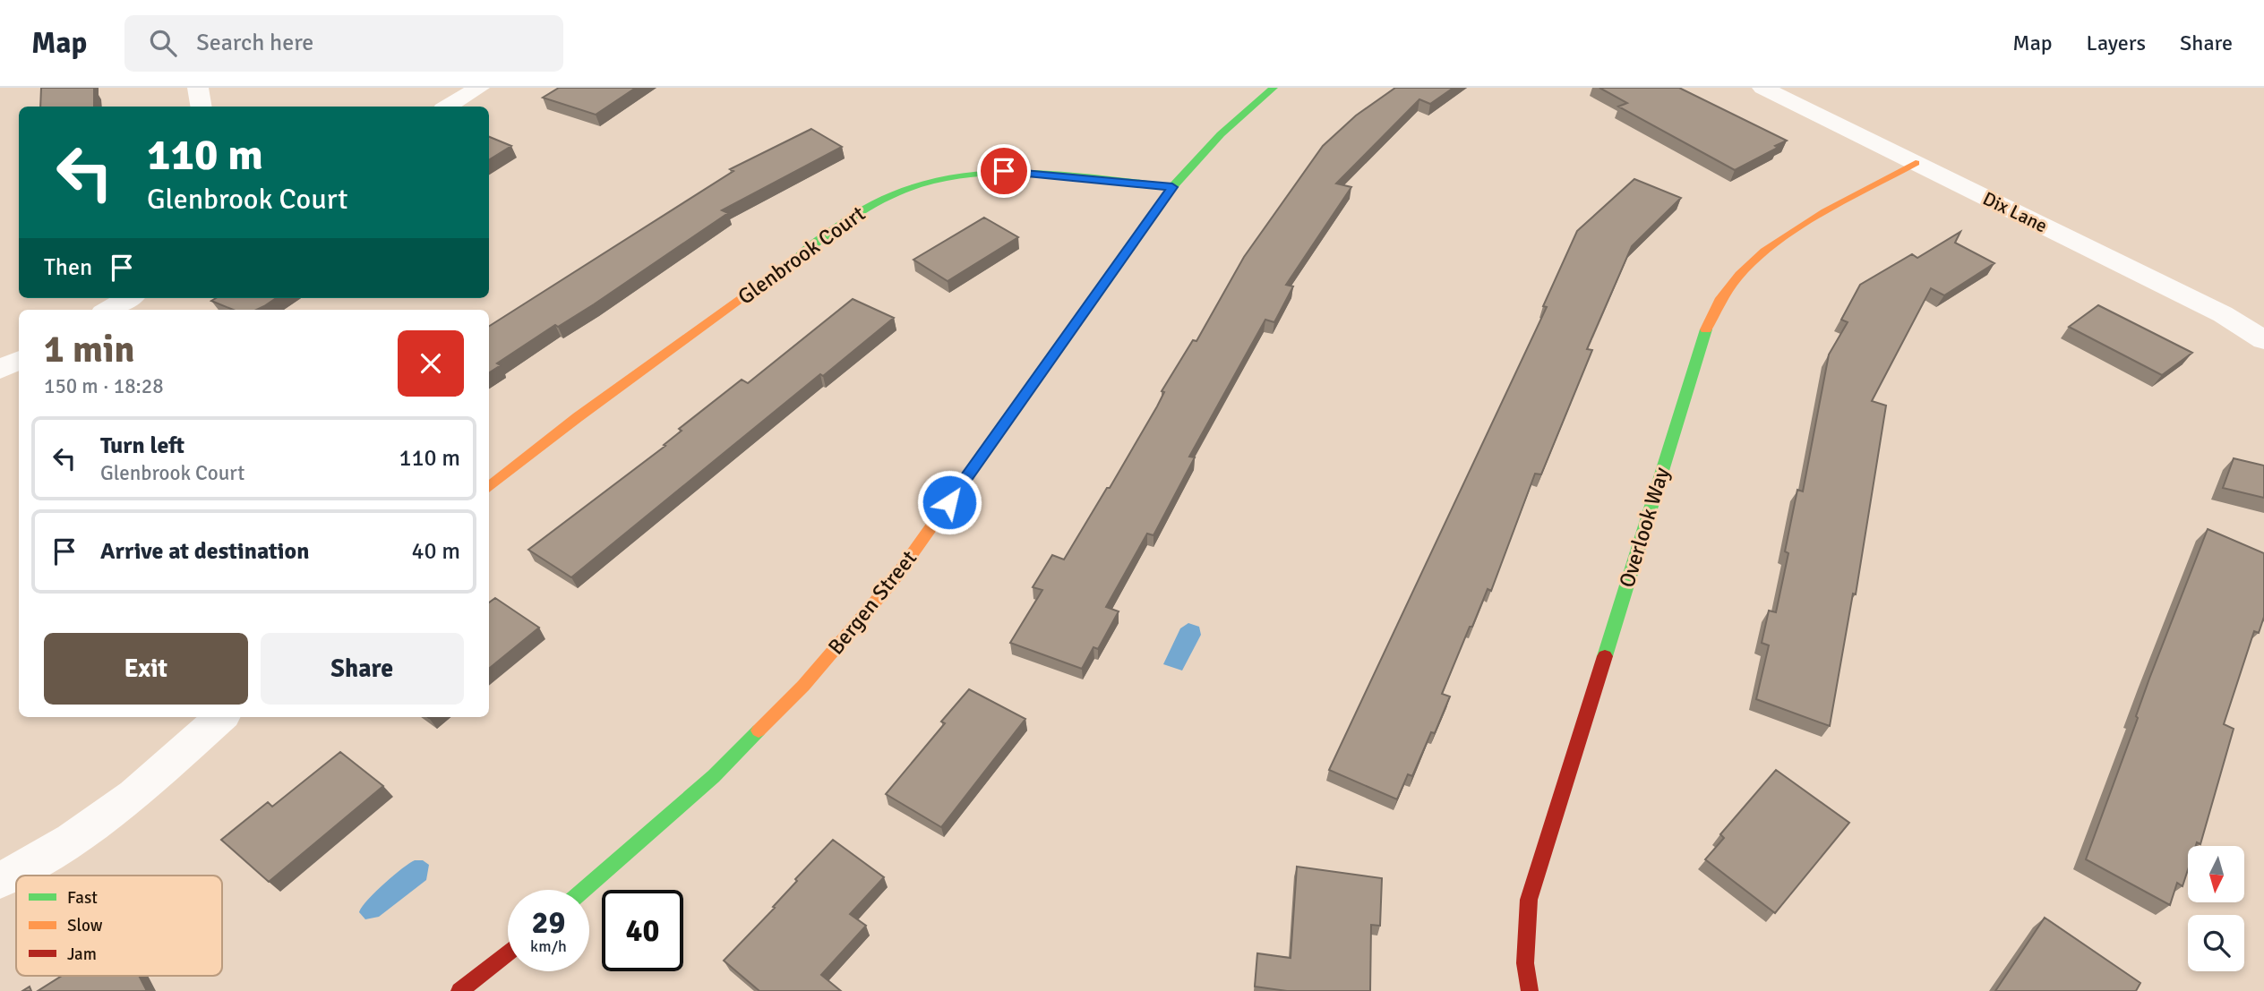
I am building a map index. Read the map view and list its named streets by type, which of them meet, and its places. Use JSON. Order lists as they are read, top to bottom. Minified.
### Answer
{"streets":{"street":["Dix Lane","Glenbrook Court","Overlook Way","Bergen Street"]},"crossings":[["Dix Lane","Overlook Way"],["Glenbrook Court","Bergen Street"]],"legend":["Fast","Slow","Jam"],"north":"bottom","page":{"header":"Map","search":"Search here","nav":["Map","Layers","Share"],"turn":["110 m","Glenbrook Court"],"then":"Then","heading":["1 min","150 m · 18:28"],"list":[{"name":"Turn left","note":"Glenbrook Court","value":"110 m"},{"name":"Arrive at destination","value":"40 m"}],"buttons":["Exit","Share"],"speed":"29 km/h","limit":"40"}}
